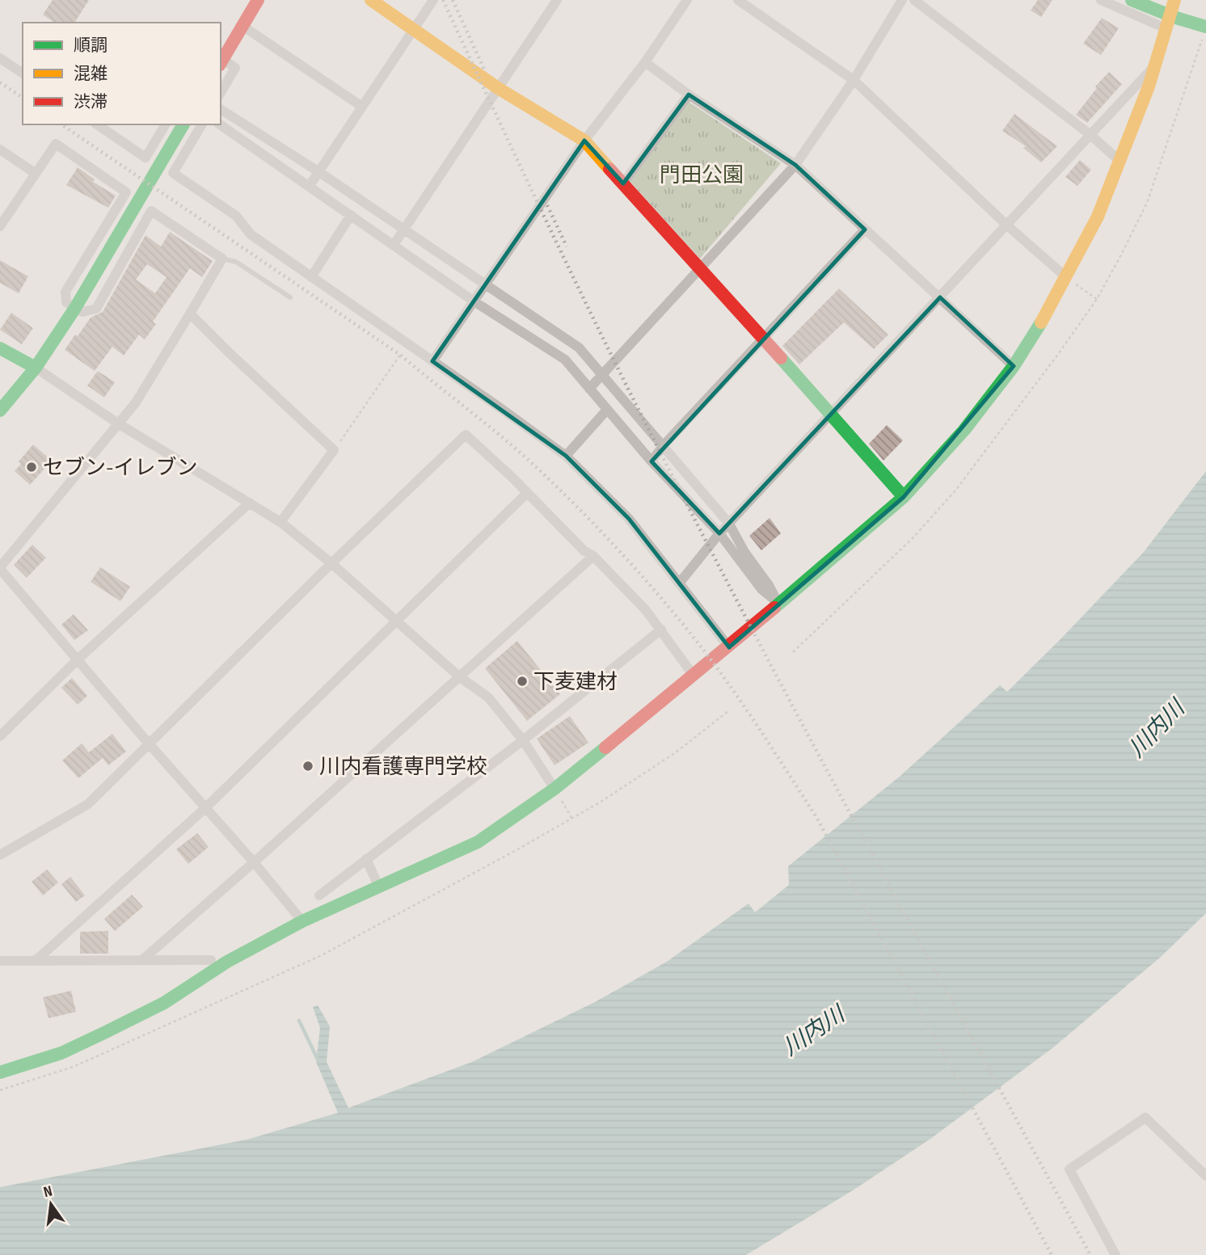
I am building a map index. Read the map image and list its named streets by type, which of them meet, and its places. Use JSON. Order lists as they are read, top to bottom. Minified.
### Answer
{"water":["川内川"],"parks":["門田公園"],"places":["セブン-イレブン","下麦建材","川内看護専門学校"],"legend":["順調","混雑","渋滞"],"north":"top"}
